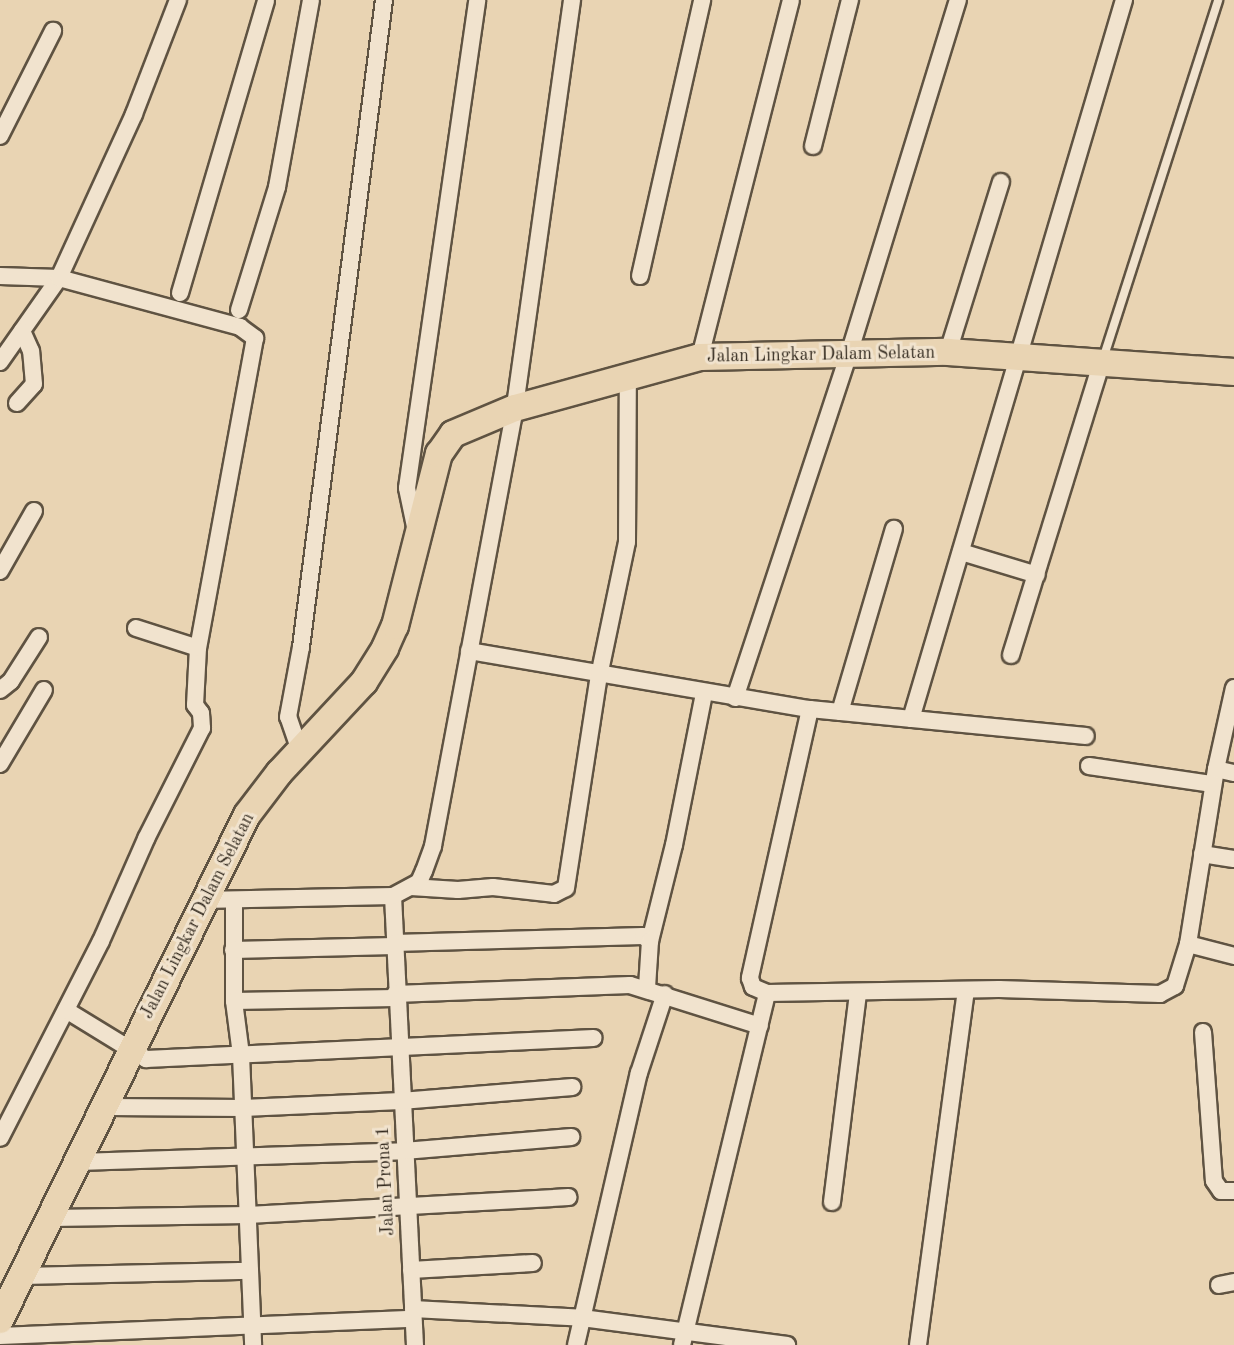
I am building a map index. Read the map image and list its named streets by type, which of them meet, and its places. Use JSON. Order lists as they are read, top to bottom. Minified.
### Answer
{"streets":{"main road":["Jalan Lingkar Dalam Selatan"],"street":["Jalan Prona 1"]}}
